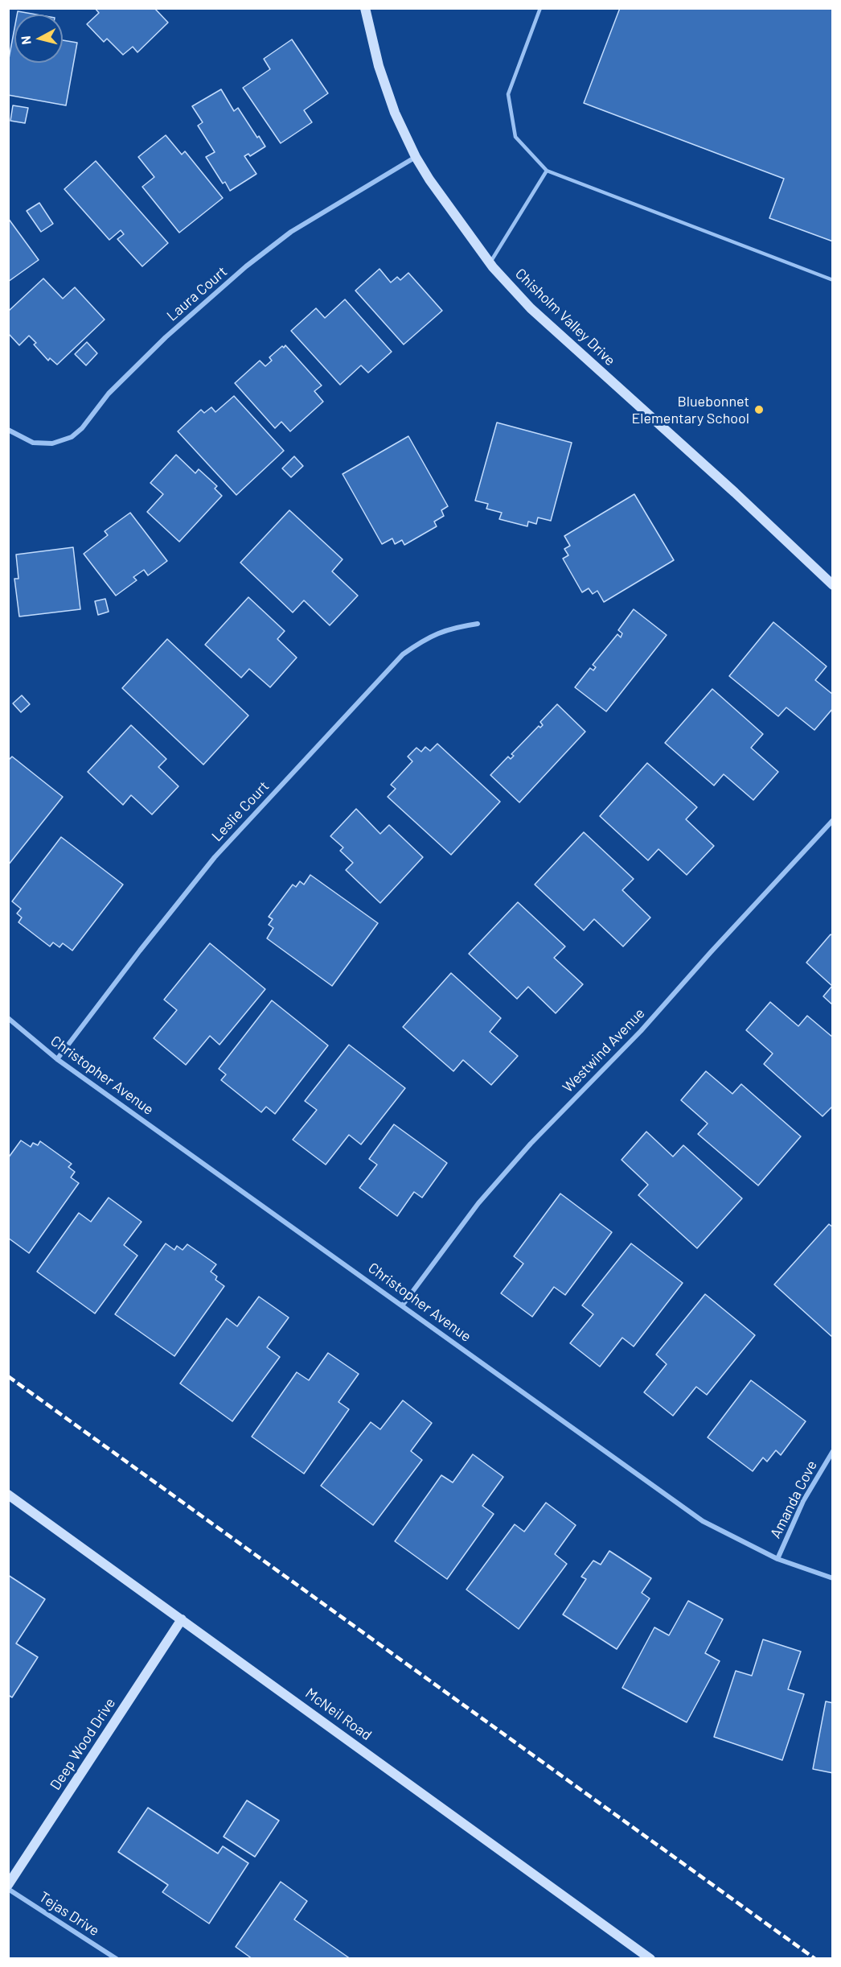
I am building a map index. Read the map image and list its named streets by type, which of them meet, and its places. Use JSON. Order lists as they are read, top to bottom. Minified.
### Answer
{"streets":{"street":["Laura Court","Chisholm Valley Drive","Leslie Court","Westwind Avenue","Christopher Avenue","Amanda Cove","McNeil Road","Deep Wood Drive","Tejas Drive"]},"crossings":[["Laura Court","Chisholm Valley Drive"],["Leslie Court","Christopher Avenue"],["Westwind Avenue","Christopher Avenue"],["Christopher Avenue","Amanda Cove"],["McNeil Road","Deep Wood Drive"]],"places":["Bluebonnet Elementary School"],"north":"left"}
